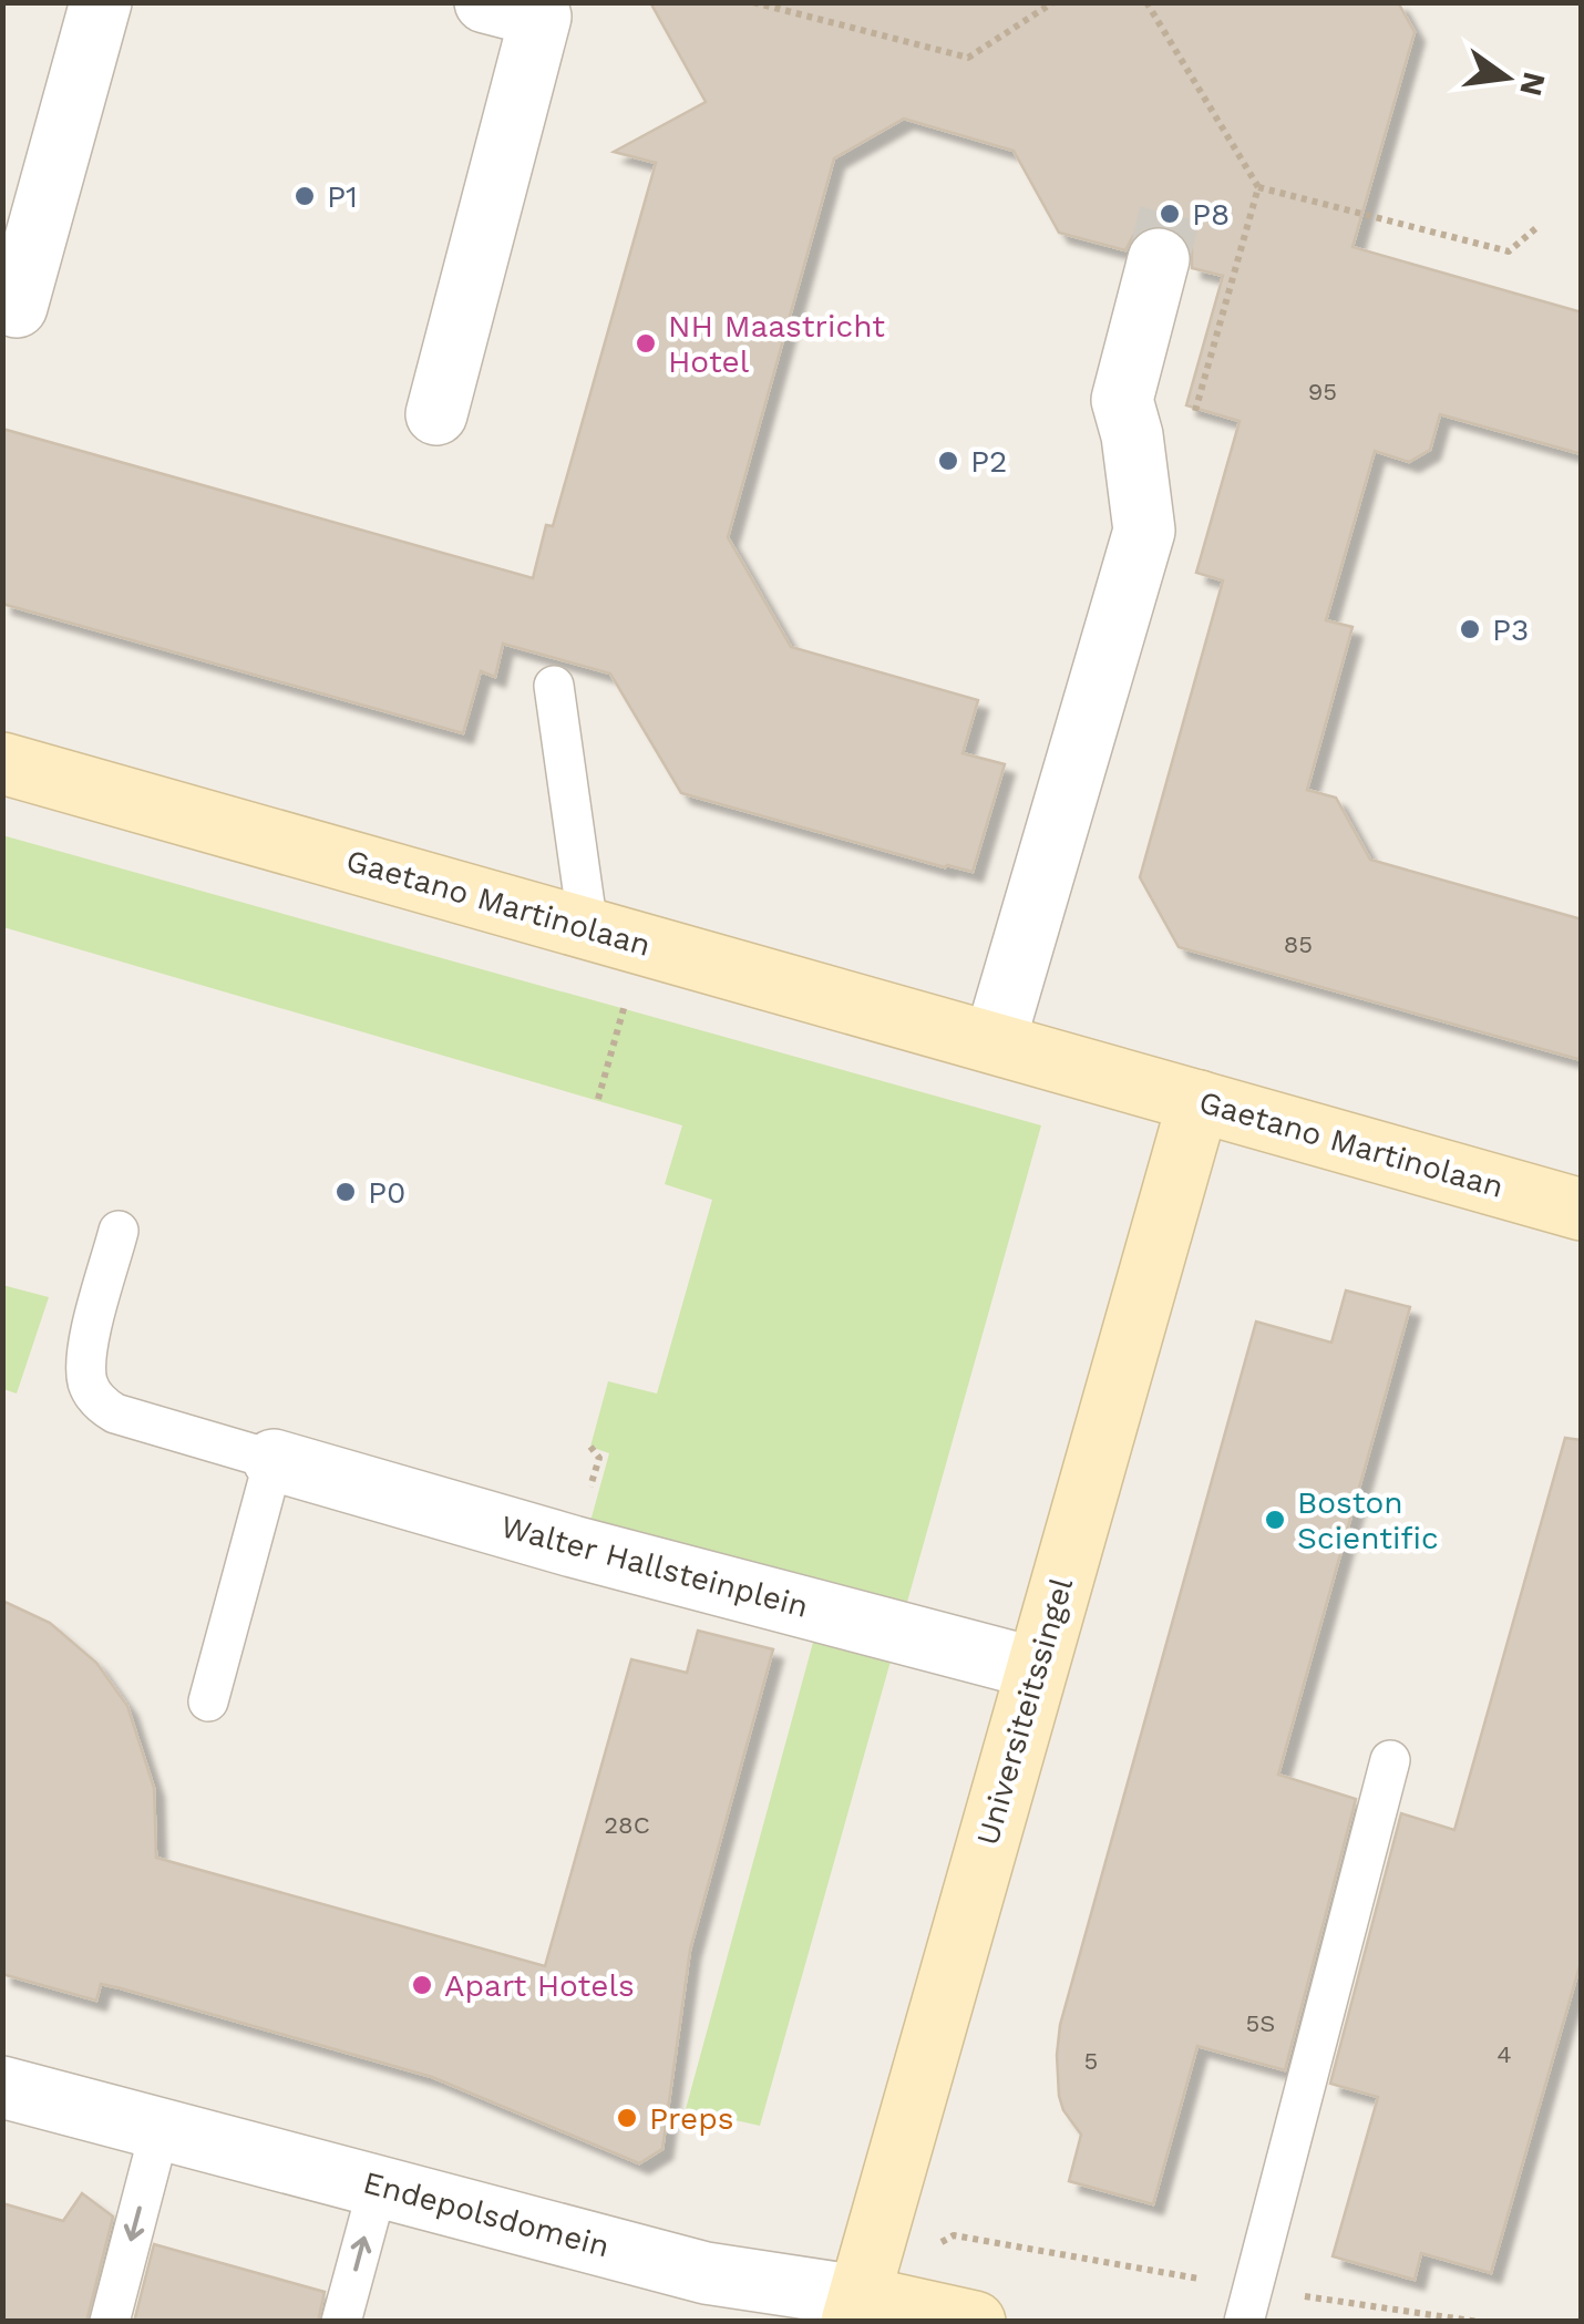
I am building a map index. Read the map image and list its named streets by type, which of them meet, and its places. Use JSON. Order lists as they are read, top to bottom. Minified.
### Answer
{"streets":{"street":["Gaetano Martinolaan","Walter Hallsteinplein","Universiteitssingel","Endepolsdomein"]},"crossings":[["Gaetano Martinolaan","Universiteitssingel"],["Walter Hallsteinplein","Universiteitssingel"],["Universiteitssingel","Endepolsdomein"]],"places":["P1","P8","NH Maastricht Hotel","P2","P3","P0","Boston Scientific","Apart Hotels","Preps"],"house_numbers":["95","85","28C","5S","4","5"],"north":"right"}
